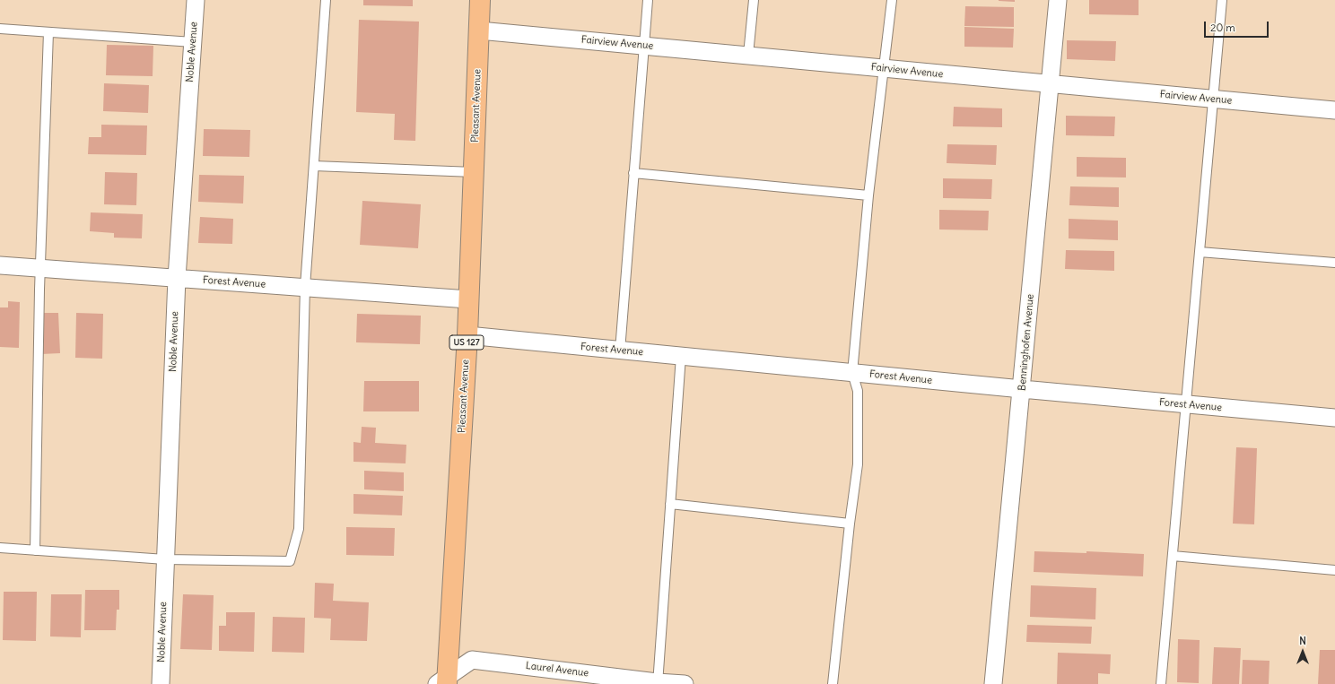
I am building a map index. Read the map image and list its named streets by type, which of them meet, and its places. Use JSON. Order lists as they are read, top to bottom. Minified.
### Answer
{"streets":{"main road":["Pleasant Avenue","US 127"],"street":["Fairview Avenue","Noble Avenue","Forest Avenue","Benninghofen Avenue","Laurel Avenue"]},"crossings":[["Fairview Avenue","Pleasant Avenue"],["Fairview Avenue","Benninghofen Avenue"],["Noble Avenue","Forest Avenue"],["Pleasant Avenue","Forest Avenue"],["Pleasant Avenue","Laurel Avenue"],["Forest Avenue","Benninghofen Avenue"]],"scale_bar":"20 m","north":"top"}
